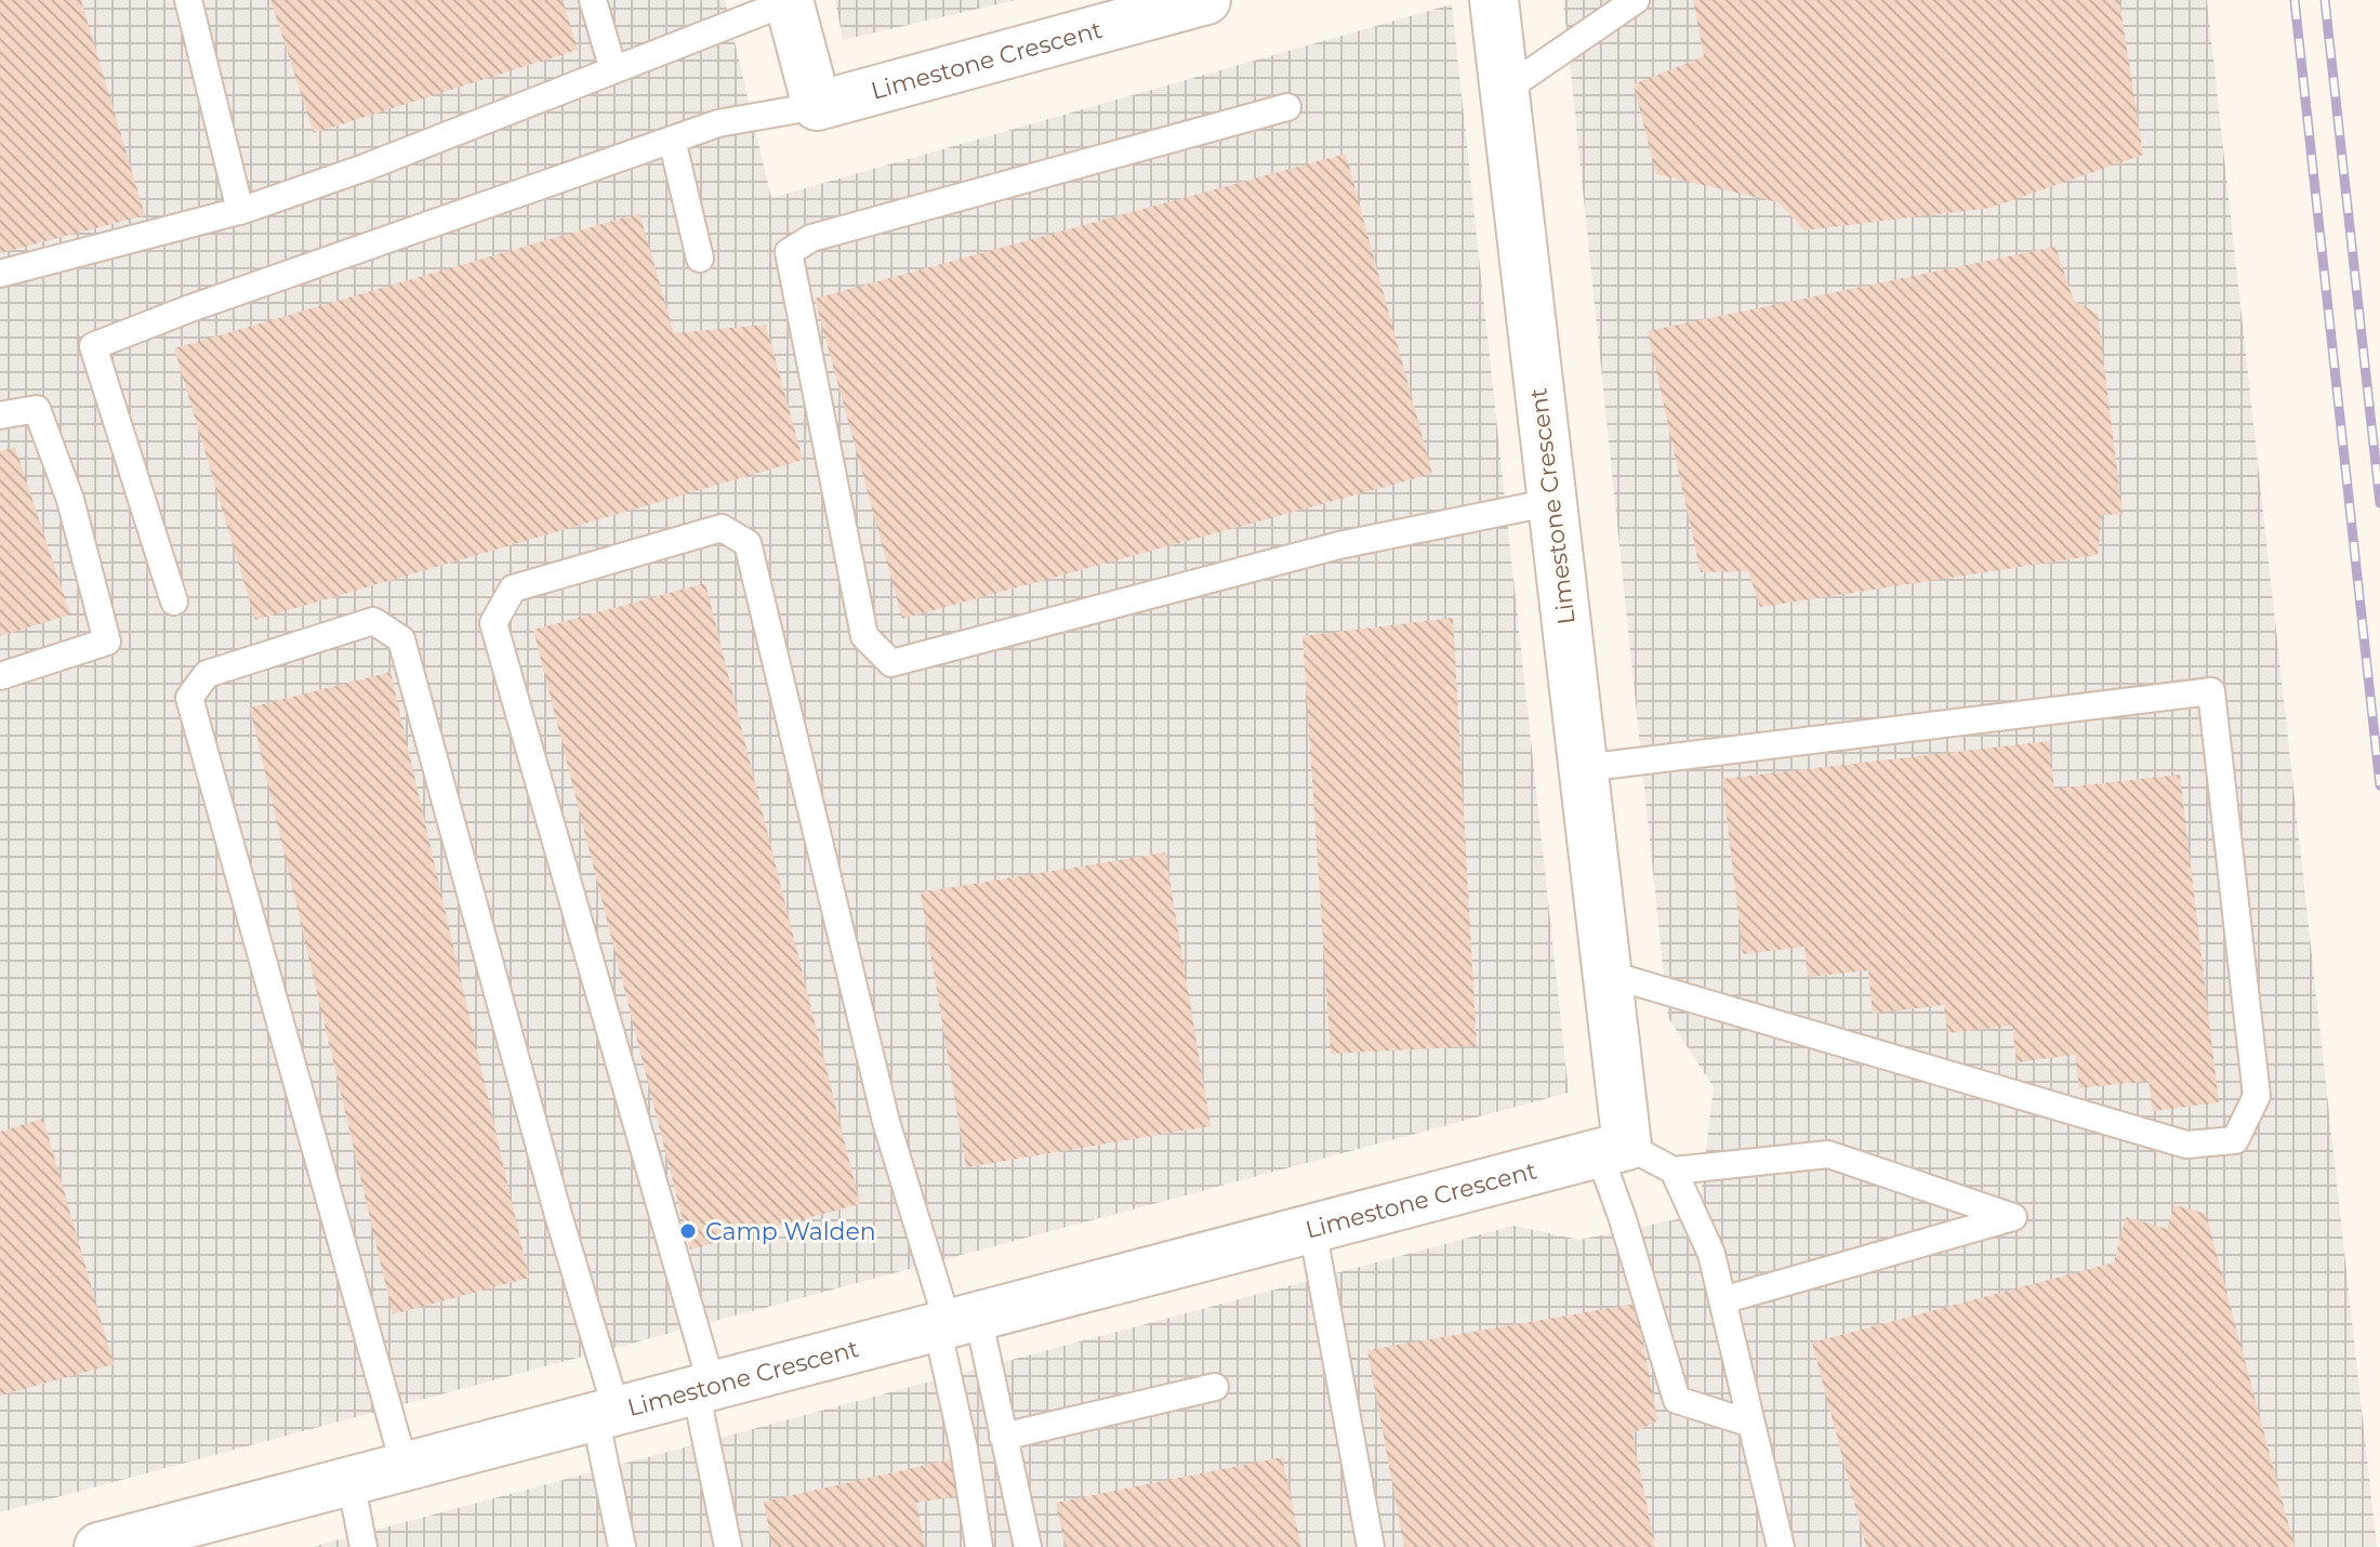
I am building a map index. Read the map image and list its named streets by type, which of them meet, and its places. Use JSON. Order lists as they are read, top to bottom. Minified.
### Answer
{"streets":{"street":["Limestone Crescent"]},"places":["Camp Walden"]}
